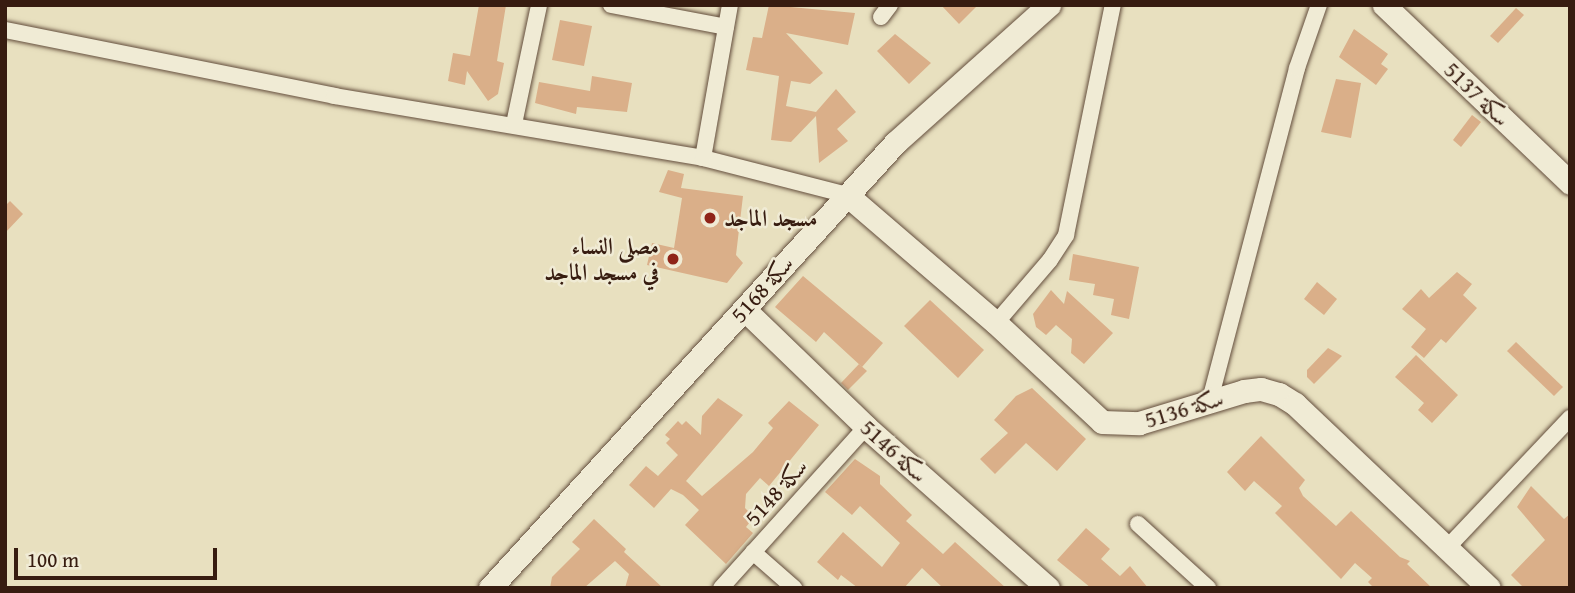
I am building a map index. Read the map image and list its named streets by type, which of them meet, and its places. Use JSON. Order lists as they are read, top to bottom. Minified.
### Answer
{"streets":{"street":["سكة 5137","سكة 5168","سكة 5136","سكة 5146","سكة 5148"]},"crossings":[["سكة 5168","سكة 5136"],["سكة 5168","سكة 5146"],["سكة 5146","سكة 5148"]],"places":["مسجد الماجد","مصلى النساء في مسجد الماجد"],"scale_bar":"100 m"}
